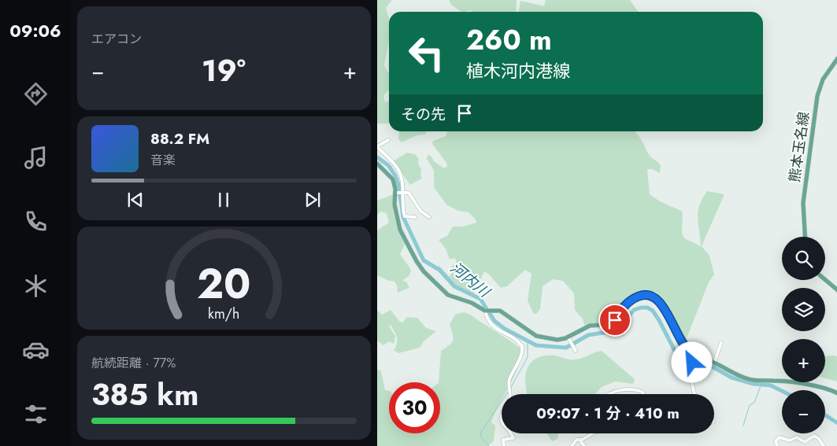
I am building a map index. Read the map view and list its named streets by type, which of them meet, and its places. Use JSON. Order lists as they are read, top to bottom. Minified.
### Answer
{"streets":{"main road":["熊本玉名線"]},"water":["河内川"],"page":{"tabs":"09:06","tile":["エアコン",["航続距離 · 77%","385 km"]],"turn":["260 m","植木河内港線"],"heat":["−","19°","+"],"then":"その先","song":["88.2 FM","音楽"],"map_buttons":["+","−"],"limit":"30","trip":"09:07 · 1 分 · 410 m","gauge":["20","km/h"]}}
